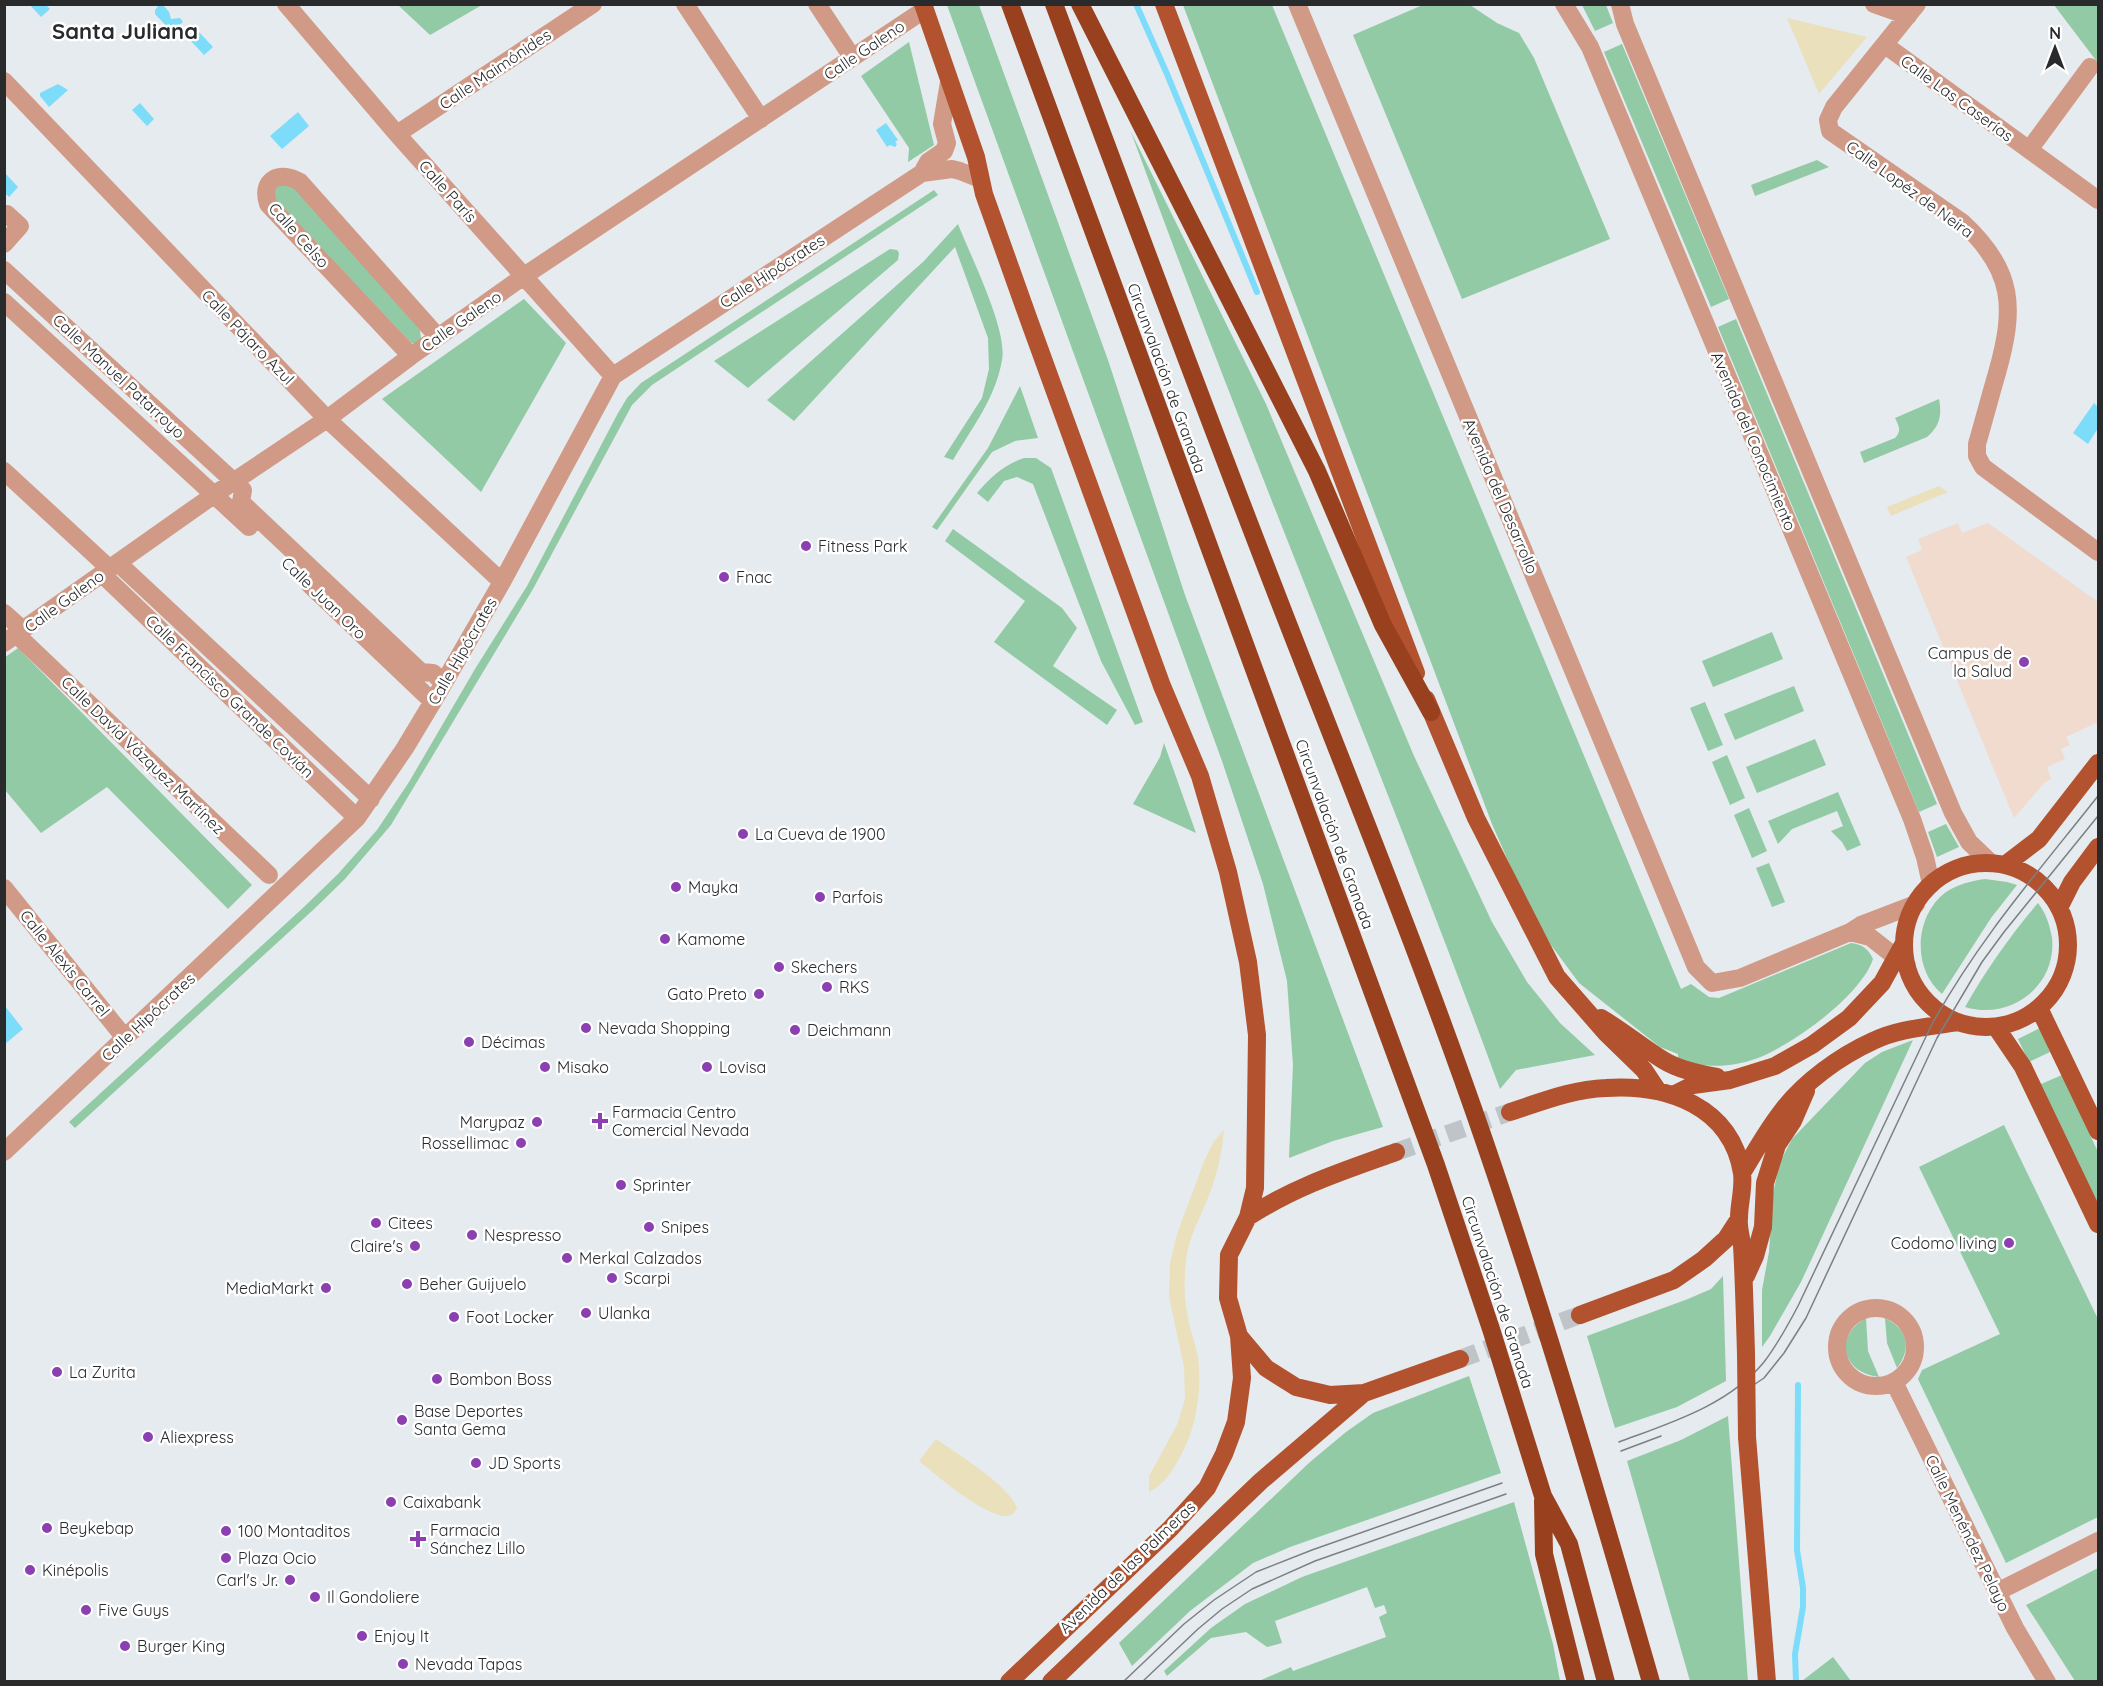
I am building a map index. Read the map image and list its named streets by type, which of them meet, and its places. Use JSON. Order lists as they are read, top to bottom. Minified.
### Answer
{"streets":{"highway":["Circunvalación de Granada"],"main road":["Avenida de las Palmeras"],"street":["Calle Galeno","Calle Maimónides","Calle Las Caserías","Calle Lopéz de Neira","Calle París","Calle Celso","Calle Hipócrates","Calle Pájaro Azul","Calle Manuel Patarroyo","Avenida del Conocimiento","Avenida del Desarrollo","Calle Juan Oro","Calle Francisco Grande Covián","Calle David Vázquez Martínez","Calle Alexis Carrel","Calle Menéndez Pelayo"]},"crossings":[["Calle Galeno","Calle París"],["Calle Galeno","Calle Celso"],["Calle Galeno","Calle Pájaro Azul"],["Calle Galeno","Calle Manuel Patarroyo"],["Calle Galeno","Calle Juan Oro"],["Calle Galeno","Calle Francisco Grande Covián"],["Calle Galeno","Calle David Vázquez Martínez"],["Calle Maimónides","Calle París"],["Calle Las Caserías","Calle Lopéz de Neira"],["Calle París","Calle Hipócrates"],["Calle Hipócrates","Calle Pájaro Azul"],["Calle Hipócrates","Calle Juan Oro"],["Calle Hipócrates","Calle Francisco Grande Covián"],["Calle Hipócrates","Calle Alexis Carrel"],["Calle Manuel Patarroyo","Calle Juan Oro"]],"districts":["Santa Juliana"],"places":{"other":["Fitness Park","Fnac","Campus de la Salud","La Cueva de 1900","Mayka","Parfois","Kamome","Skechers","RKS","Gato Preto","Nevada Shopping","Deichmann","Décimas","Misako","Lovisa","Marypaz","Rossellimac","Sprinter","Citees","Snipes","Nespresso","Codomo living","Claire's","Merkal Calzados","Scarpi","Beher Guijuelo","MediaMarkt","Ulanka","Foot Locker","La Zurita","Bombon Boss","Base Deportes Santa Gema","Aliexpress","JD Sports","Caixabank","Beykebap","100 Montaditos","Plaza Ocio","Kinépolis","Carl's Jr.","Il Gondoliere","Five Guys","Enjoy It","Burger King","Nevada Tapas"],"health":["Farmacia Centro Comercial Nevada","Farmacia Sánchez Lillo"]},"north":"top"}
